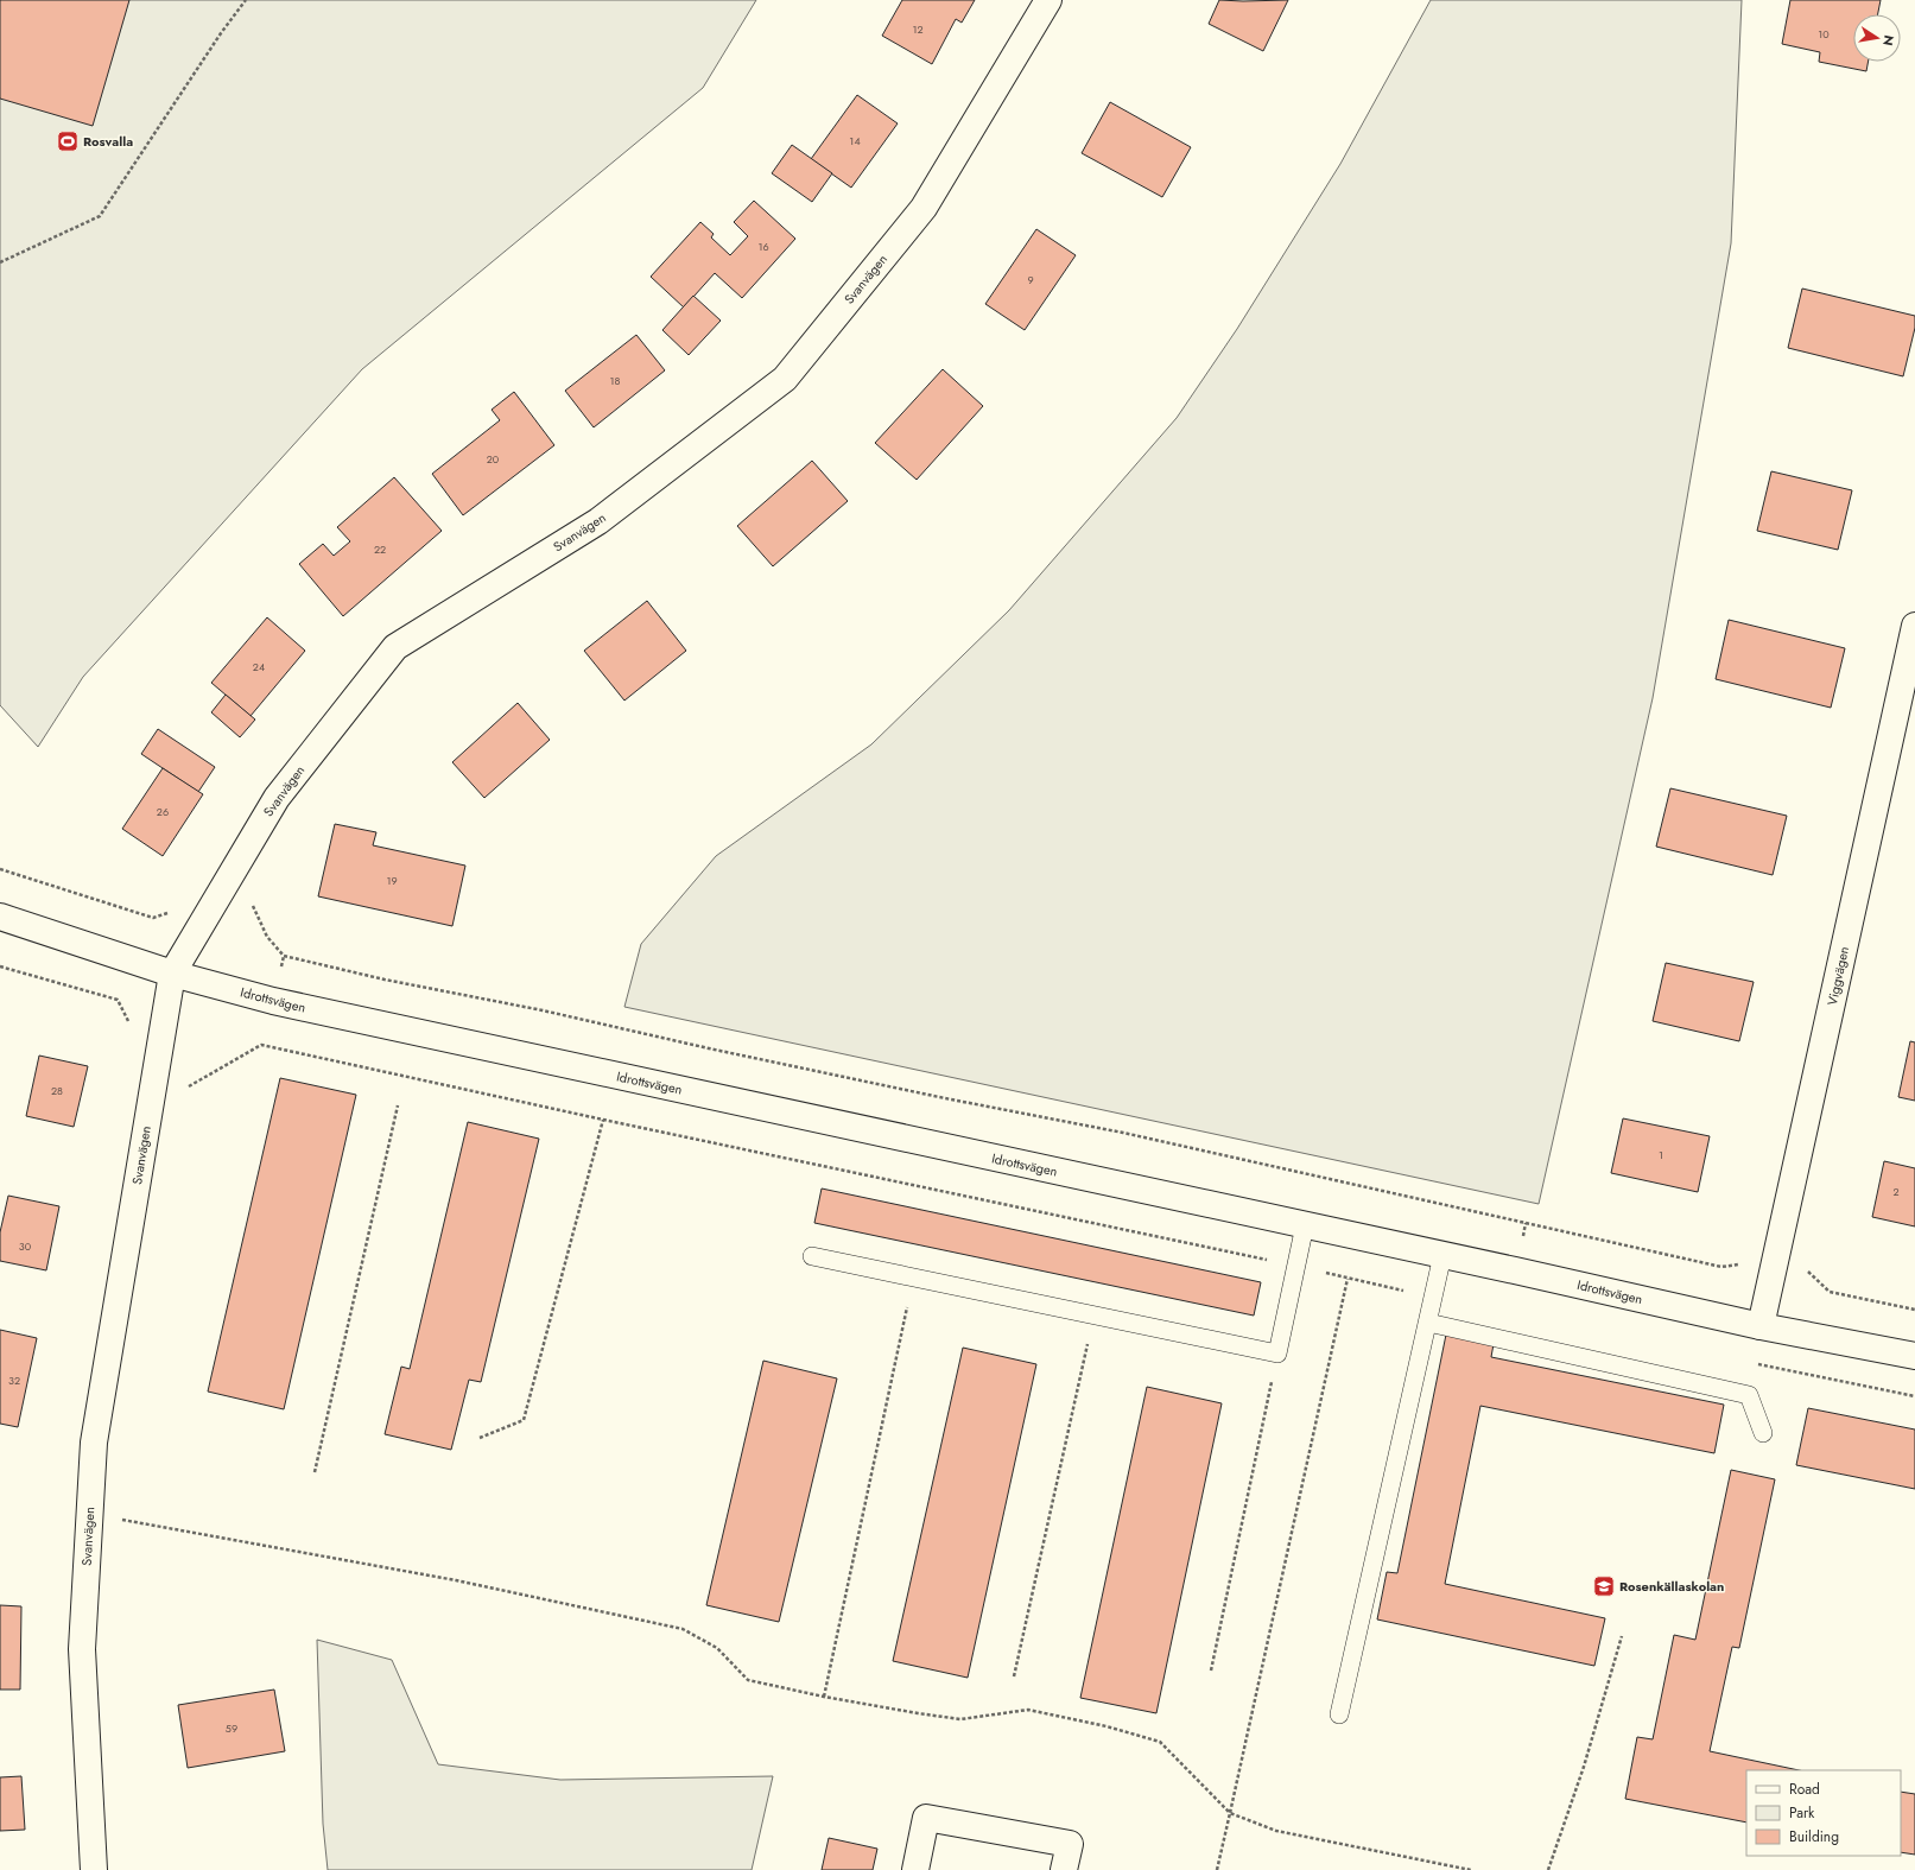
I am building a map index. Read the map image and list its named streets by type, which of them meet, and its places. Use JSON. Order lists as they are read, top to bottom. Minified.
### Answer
{"streets":{"street":["Svanvägen","Viggvägen","Idrottsvägen"]},"crossings":[["Svanvägen","Idrottsvägen"],["Viggvägen","Idrottsvägen"]],"places":{"sports":["Rosvalla"],"school or university":["Rosenkällaskolan"]},"house_numbers":["12","10","14","16","9","18","20","22","24","26","19","28","1","2","30","32","59"],"legend":["Road","Park","Building"],"north":"right"}
